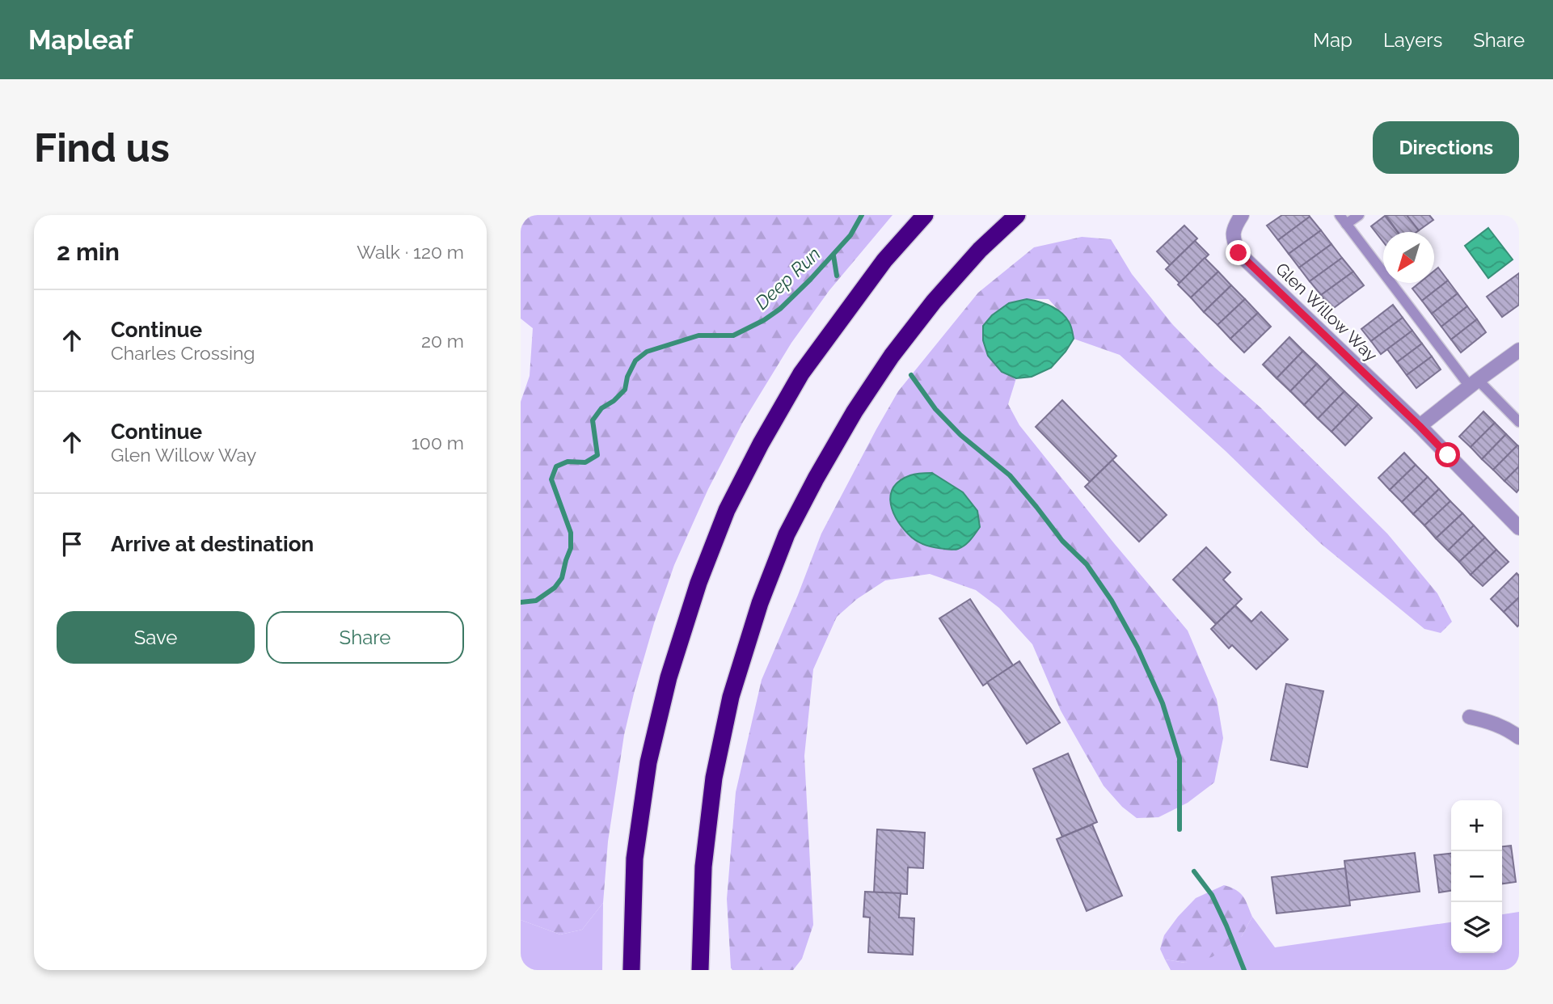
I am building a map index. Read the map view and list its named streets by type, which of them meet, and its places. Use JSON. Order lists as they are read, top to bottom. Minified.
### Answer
{"streets":{"street":["Glen Willow Way"]},"water":["Deep Run"],"north":"bottom left","page":{"header":"Mapleaf","nav":["Map","Layers","Share"],"buttons":["Directions",["Save","Share"]],"title":"Find us","heading":["2 min","Walk · 120 m"],"list":[["Continue","Charles Crossing","20 m"],["Continue","Glen Willow Way","100 m"],"Arrive at destination"],"map_buttons":["+","−"]}}
